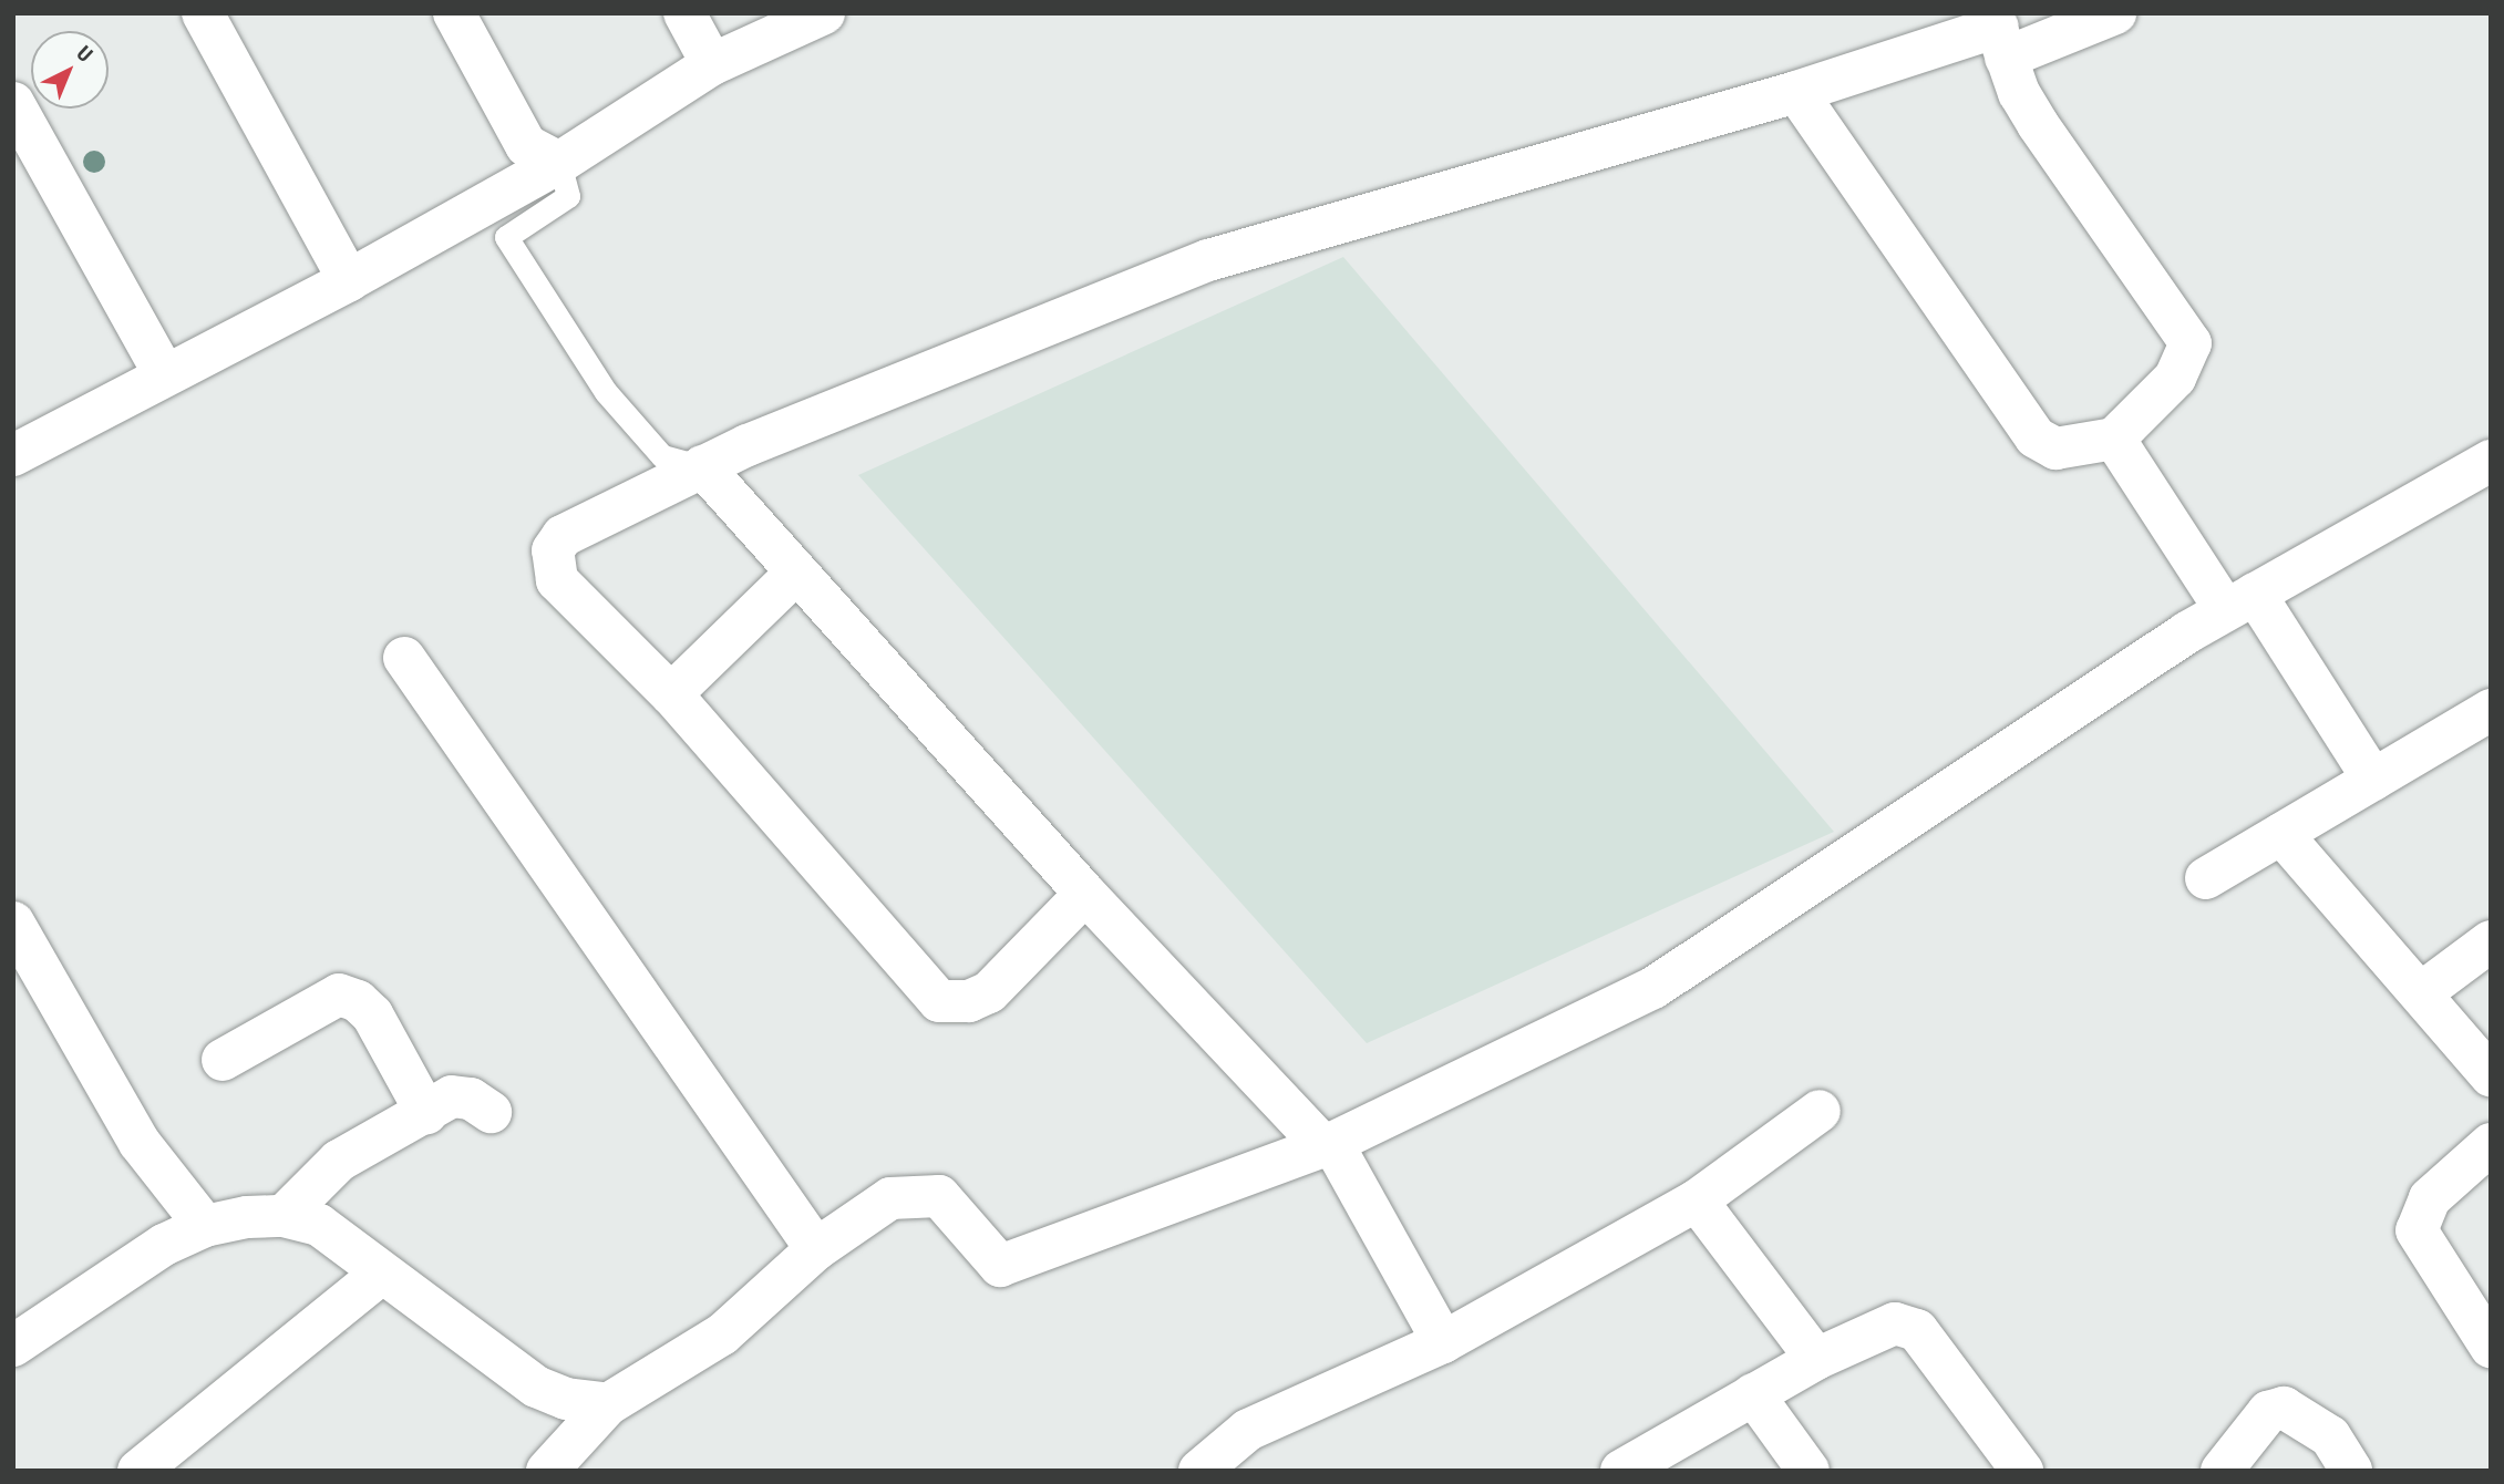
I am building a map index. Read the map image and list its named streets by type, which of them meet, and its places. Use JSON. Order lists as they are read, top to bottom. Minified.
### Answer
{"north":"top right"}
